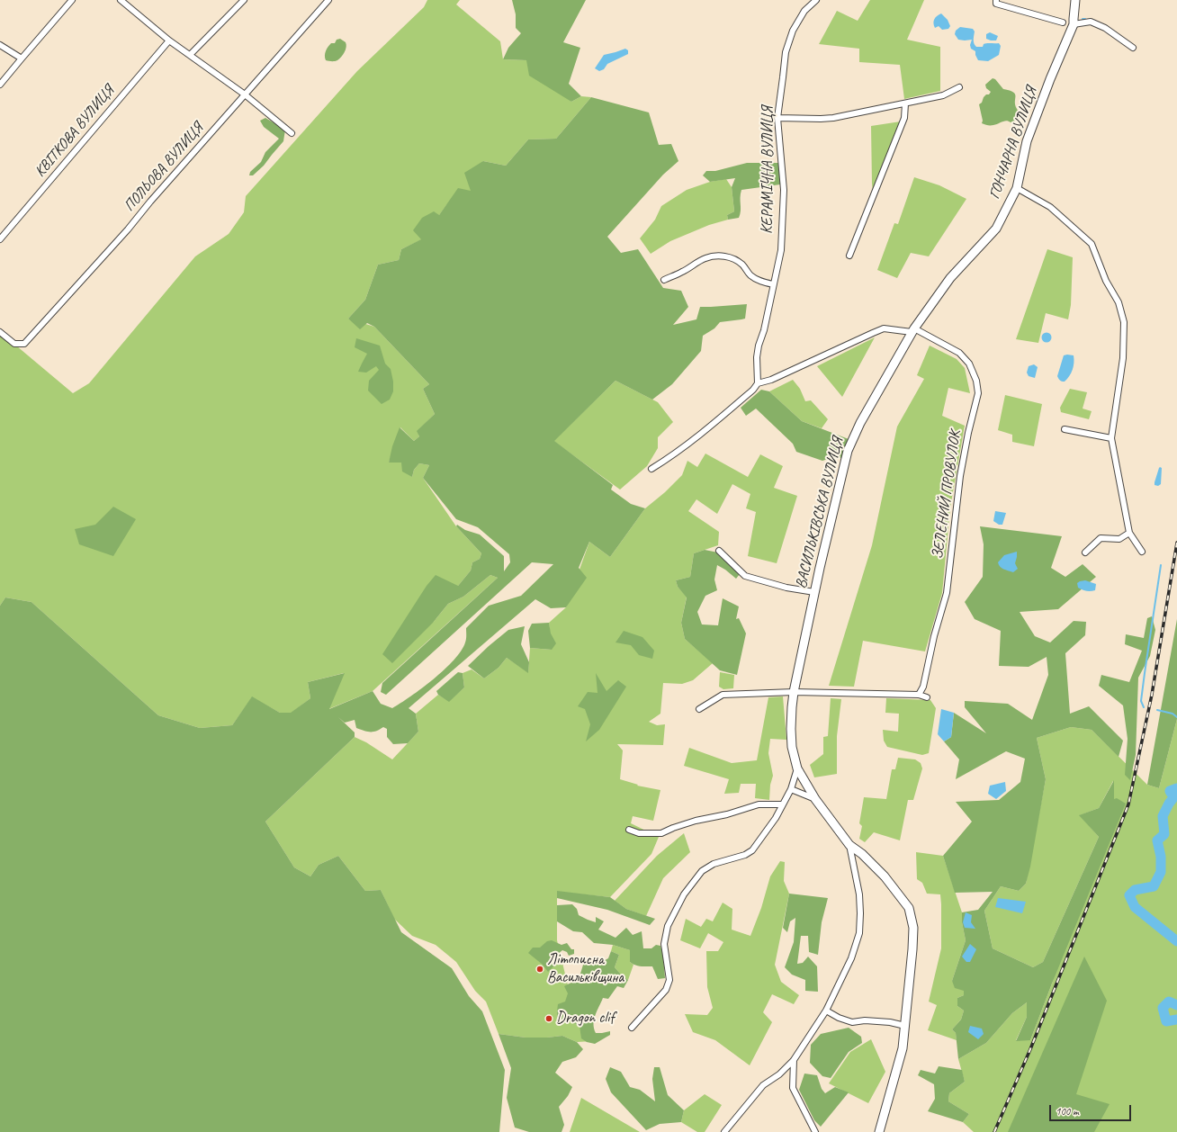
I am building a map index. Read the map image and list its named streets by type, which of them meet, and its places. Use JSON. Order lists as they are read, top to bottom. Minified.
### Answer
{"streets":{"street":["КВІТКОВА ВУЛИЦЯ","ГОНЧАРНА ВУЛИЦЯ","ПОЛЬОВА ВУЛИЦЯ","КЕРАМІЧНА ВУЛИЦЯ","ЗЕЛЕНИЙ ПРОВУЛОК","ВАСИЛЬКІВСЬКА ВУЛИЦЯ"]},"crossings":[["ГОНЧАРНА ВУЛИЦЯ","ЗЕЛЕНИЙ ПРОВУЛОК"],["ГОНЧАРНА ВУЛИЦЯ","ВАСИЛЬКІВСЬКА ВУЛИЦЯ"],["ЗЕЛЕНИЙ ПРОВУЛОК","ВАСИЛЬКІВСЬКА ВУЛИЦЯ"]],"places":["Літописна Васильківщина","Dragon clif"],"scale_bar":"100 m"}
